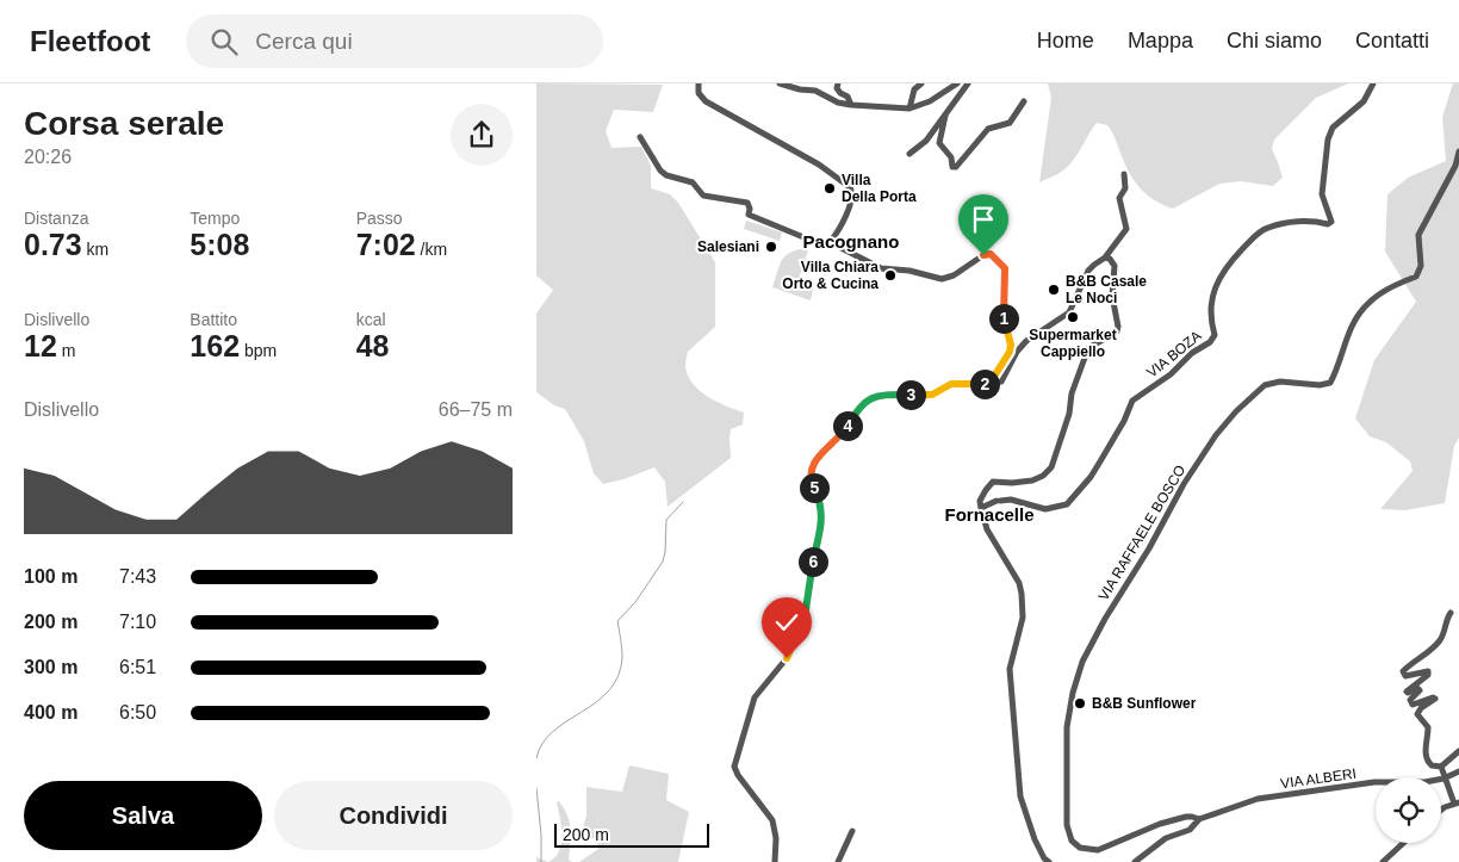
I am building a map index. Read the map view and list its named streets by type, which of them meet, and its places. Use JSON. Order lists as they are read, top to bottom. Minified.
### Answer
{"streets":{"street":["VIA BOZA","VIA RAFFAELE BOSCO","VIA ALBERI"]},"crossings":[["VIA RAFFAELE BOSCO","VIA ALBERI"]],"districts":["Pacognano","Fornacelle"],"places":["Villa Della Porta","Salesiani","Villa Chiara Orto & Cucina","B&B Casale Le Noci","Supermarket Cappiello","B&B Sunflower"],"scale_bar":"200 m","page":{"header":"Fleetfoot","search":"Cerca qui","nav":["Home","Mappa","Chi siamo","Contatti"],"heading":["Corsa serale","20:26"],"stats":[["Distanza","0.73 km"],["Tempo","5:08"],["Passo","7:02 /km"],["Dislivello","12 m"],["Battito","162 bpm"],["kcal","48"]],"pins":["1","2","3","4","5","6"],"chart":["Dislivello","66–75 m"],"list":[{"name":"100 m","note":"7:43"},{"name":"200 m","note":"7:10"},{"name":"300 m","note":"6:51"},{"name":"400 m","note":"6:50"}],"buttons":["Salva","Condividi"],"scale":"200 m"}}
